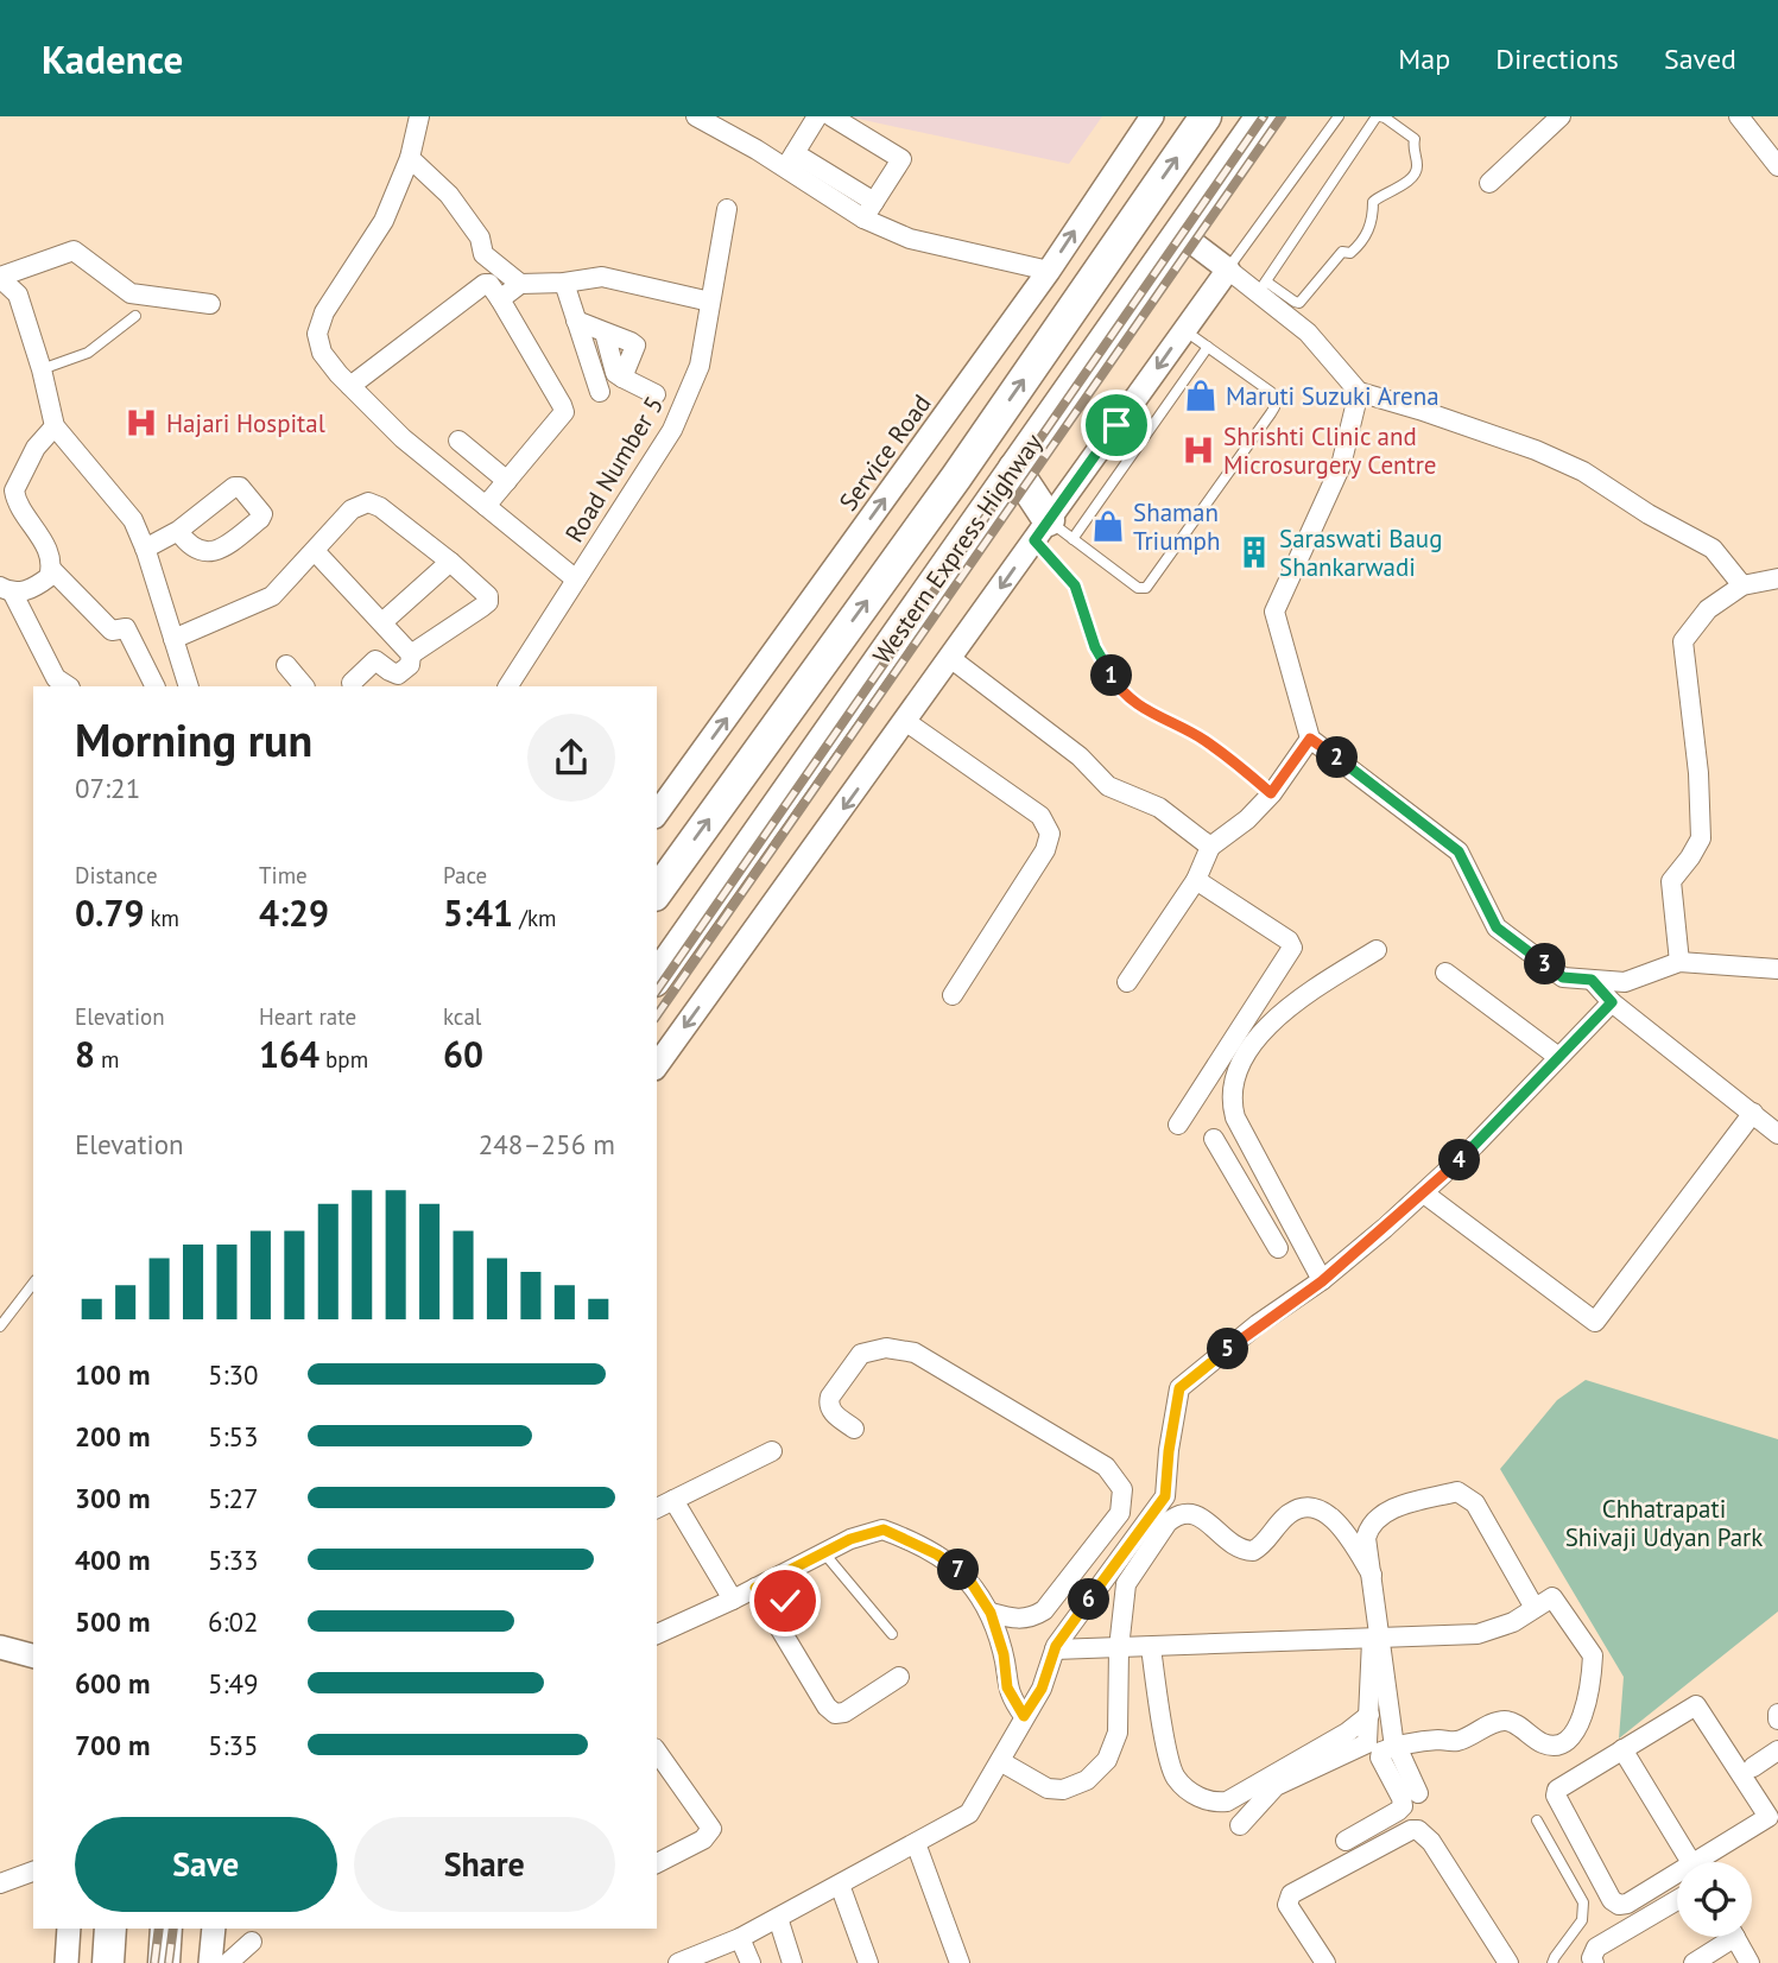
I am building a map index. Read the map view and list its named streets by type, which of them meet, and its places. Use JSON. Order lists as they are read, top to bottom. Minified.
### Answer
{"streets":{"highway":["Western Express Highway"],"street":["Service Road","Road Number 5"]},"parks":["Chhatrapati Shivaji Udyan Park"],"places":{"shop":["Maruti Suzuki Arena","Shaman Triumph"],"hospital":["Hajari Hospital","Shrishti Clinic and Microsurgery Centre"],"building":["Saraswati Baug Shankarwadi"]},"page":{"header":"Kadence","nav":["Map","Directions","Saved"],"pins":["1","2","3","4","5","7","6"],"heading":["Morning run","07:21"],"stats":[["Distance","0.79 km"],["Time","4:29"],["Pace","5:41 /km"],["Elevation","8 m"],["Heart rate","164 bpm"],["kcal","60"]],"chart":["Elevation","248–256 m"],"list":[{"name":"100 m","note":"5:30"},{"name":"200 m","note":"5:53"},{"name":"300 m","note":"5:27"},{"name":"400 m","note":"5:33"},{"name":"500 m","note":"6:02"},{"name":"600 m","note":"5:49"},{"name":"700 m","note":"5:35"}],"buttons":["Save","Share"]}}
